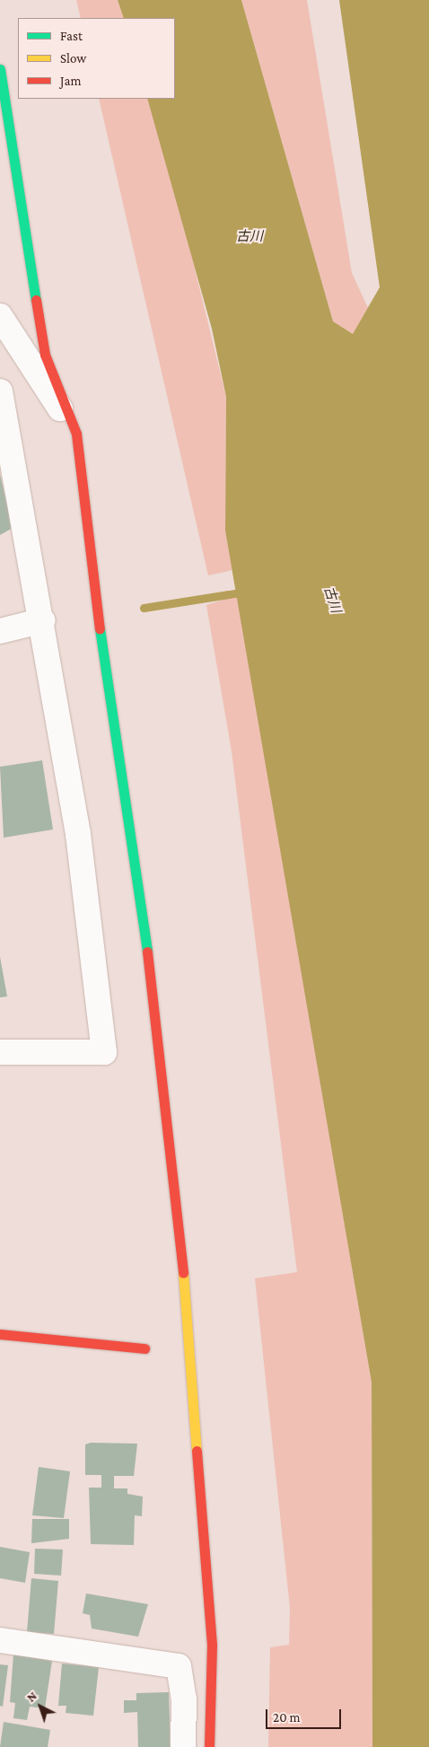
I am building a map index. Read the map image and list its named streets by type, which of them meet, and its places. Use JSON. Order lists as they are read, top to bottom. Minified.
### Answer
{"water":["古川"],"legend":["Fast","Slow","Jam"],"scale_bar":"20 m","north":"top left"}
